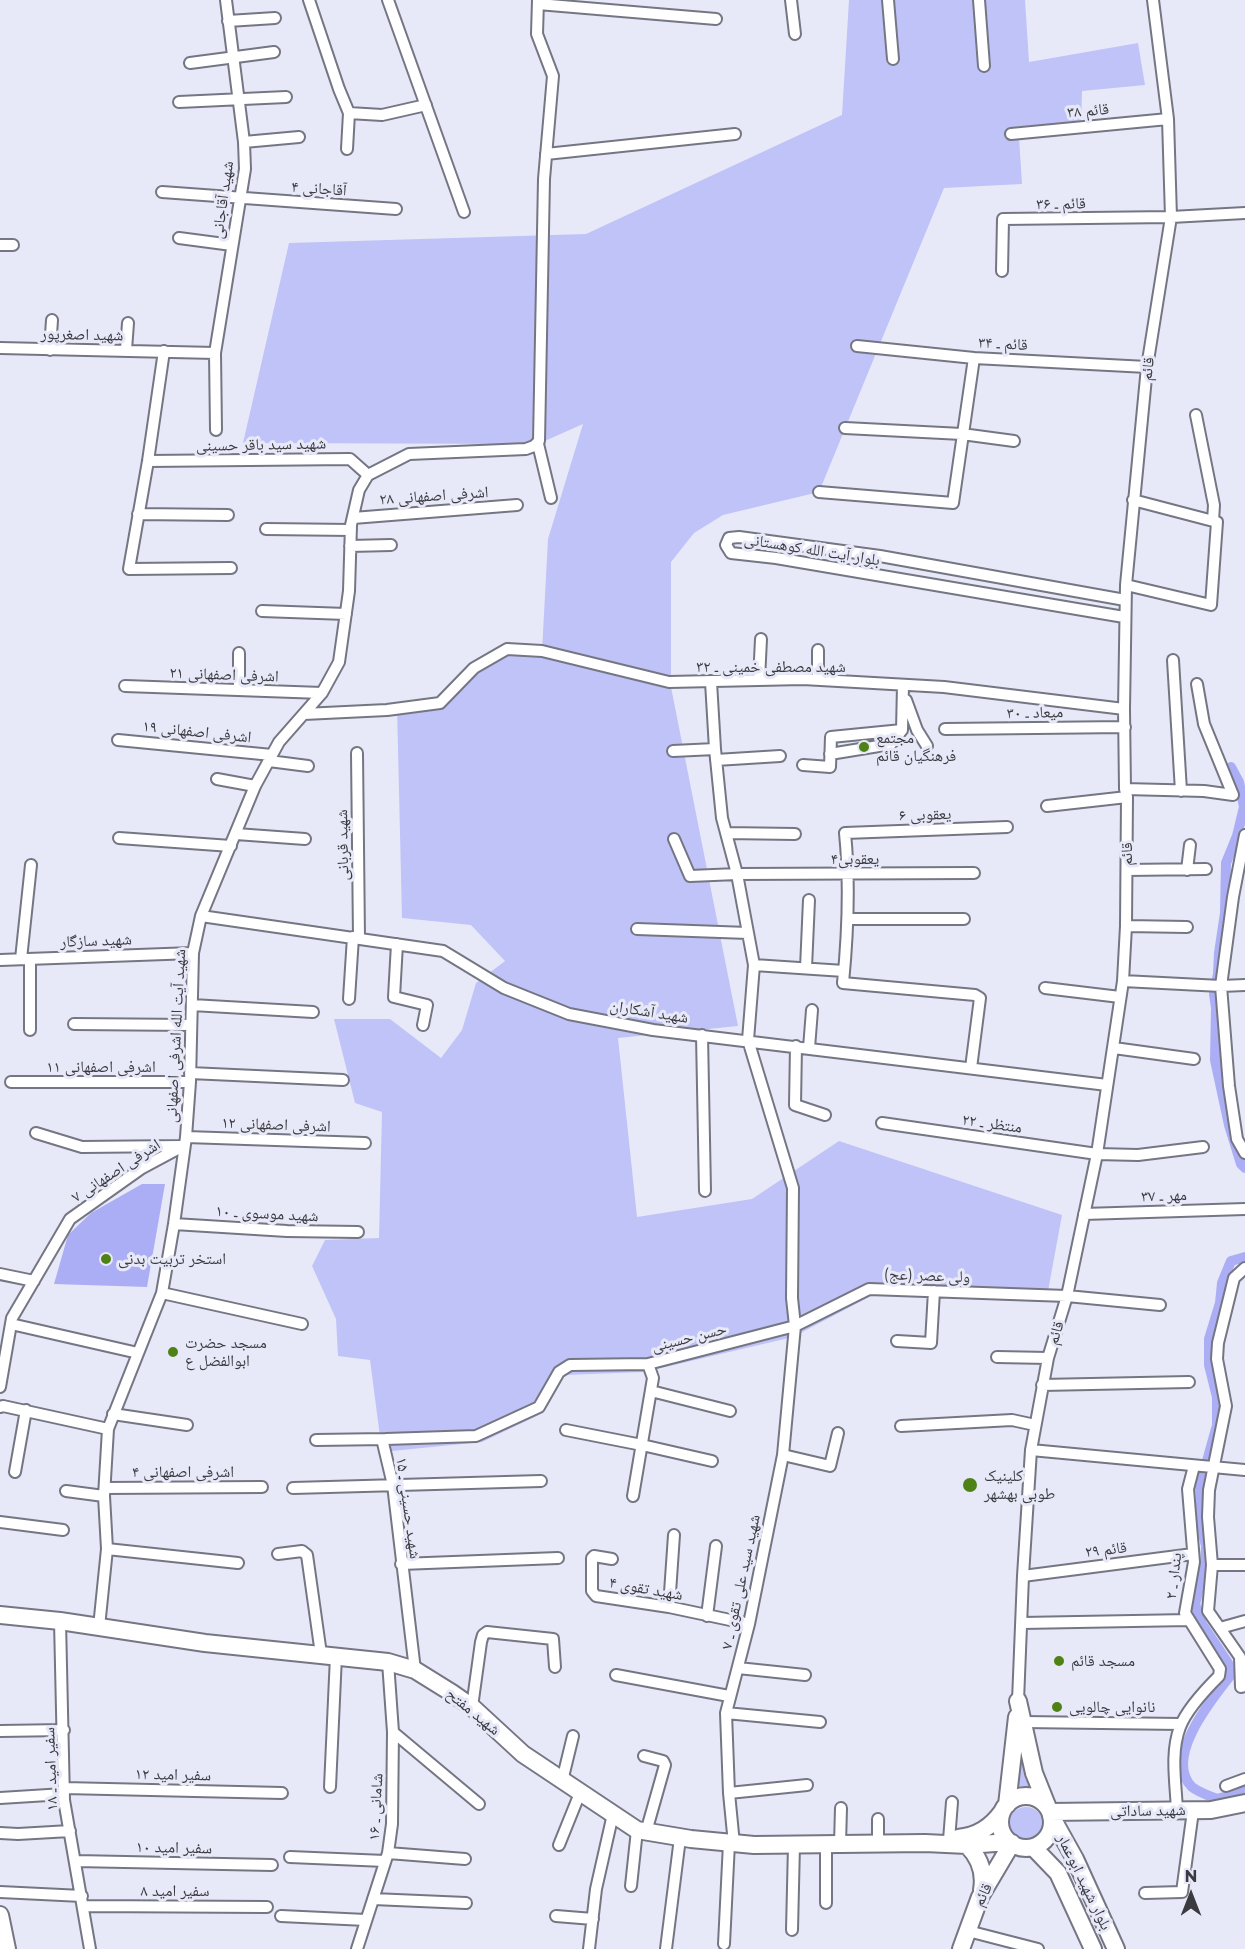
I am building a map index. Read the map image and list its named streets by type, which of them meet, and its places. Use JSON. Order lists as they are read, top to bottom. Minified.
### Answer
{"streets":{"street":["قائم ۳۸","آقاجانی ۴","شهید آقاجانی","قائم ـ ۳۶","شهید اصغرپور","قائم ـ ۳۴","قائم","شهید سید باقر حسینی","اشرفی اصفهانی ۲۸","بلوار آیت الله کوهستانی","شهید مصطفی خمینی ـ ۳۲","اشرفی اصفهانی ۲۱","میعاد ـ ۳۰","اشرفی اصفهانی ۱۹","یعقوبی ۶","شهید قربانی","یعقوبی۴","شهید سازگار","شهید آشکاران","شهید آیت الله اشرفی اصفهانی","اشرفی اصفهانی ۱۱","منتظر ـ ۲۲","اشرفی اصفهانی ۱۲","اشرفی اصفهانی ۷","مهر ـ ۳۷","شهید موسوی ـ ۱۰","ولی عصر (عج)","حسن حسینی","اشرفی اصفهانی ۴","شهید حسینی ـ ۱۵","قائم ۲۹","پندار ـ ۲","شهید سید علی تقوی ـ ۷","شهید تقوی ۴","شهید مفتح","سفیر امید ـ ۱۸","سفیر امید ۱۲","شامانی ـ ۱۶","شهید ساداتی","سفیر امید ۱۰","بلوار شهید ابوعمار","سفیر امید ۸"]},"crossings":[["قائم ۳۸","قائم"],["آقاجانی ۴","شهید آقاجانی"],["قائم ـ ۳۶","قائم"],["قائم ـ ۳۴","قائم"],["قائم","بلوار آیت الله کوهستانی"],["قائم","شهید مصطفی خمینی ـ ۳۲"],["قائم","میعاد ـ ۳۰"],["قائم","شهید آشکاران"],["قائم","منتظر ـ ۲۲"],["قائم","مهر ـ ۳۷"],["قائم","ولی عصر (عج)"],["قائم","قائم ۲۹"],["قائم","شهید ساداتی"],["قائم","بلوار شهید ابوعمار"],["شهید سید باقر حسینی","شهید آیت الله اشرفی اصفهانی"],["اشرفی اصفهانی ۲۸","شهید آیت الله اشرفی اصفهانی"],["شهید مصطفی خمینی ـ ۳۲","شهید آیت الله اشرفی اصفهانی"],["اشرفی اصفهانی ۲۱","شهید آیت الله اشرفی اصفهانی"],["اشرفی اصفهانی ۱۹","شهید آیت الله اشرفی اصفهانی"],["یعقوبی ۶","یعقوبی۴"],["شهید قربانی","شهید آشکاران"],["شهید سازگار","شهید آیت الله اشرفی اصفهانی"],["شهید آشکاران","شهید آیت الله اشرفی اصفهانی"],["شهید آشکاران","شهید سید علی تقوی ـ ۷"],["شهید آیت الله اشرفی اصفهانی","اشرفی اصفهانی ۱۱"],["شهید آیت الله اشرفی اصفهانی","اشرفی اصفهانی ۱۲"],["شهید آیت الله اشرفی اصفهانی","اشرفی اصفهانی ۷"],["شهید آیت الله اشرفی اصفهانی","شهید موسوی ـ ۱۰"],["شهید آیت الله اشرفی اصفهانی","اشرفی اصفهانی ۴"],["شهید آیت الله اشرفی اصفهانی","شهید مفتح"],["اشرفی اصفهانی ۱۲","اشرفی اصفهانی ۷"],["ولی عصر (عج)","حسن حسینی"],["ولی عصر (عج)","شهید سید علی تقوی ـ ۷"],["حسن حسینی","شهید حسینی ـ ۱۵"],["حسن حسینی","شهید سید علی تقوی ـ ۷"],["شهید حسینی ـ ۱۵","شهید مفتح"],["قائم ۲۹","پندار ـ ۲"],["پندار ـ ۲","شهید ساداتی"],["شهید سید علی تقوی ـ ۷","شهید تقوی ۴"],["شهید سید علی تقوی ـ ۷","شهید مفتح"],["شهید مفتح","سفیر امید ـ ۱۸"],["شهید مفتح","شامانی ـ ۱۶"],["سفیر امید ـ ۱۸","سفیر امید ۱۲"],["سفیر امید ـ ۱۸","سفیر امید ۱۰"],["سفیر امید ـ ۱۸","سفیر امید ۸"],["شهید ساداتی","بلوار شهید ابوعمار"]],"places":["مجتمع فرهنگیان قائم","استخر تربیت بدنی","مسجد حضرت ابوالفضل ع","کلینیک طوبی بهشهر","مسجد قائم","نانوایی چالویی"],"north":"top"}
